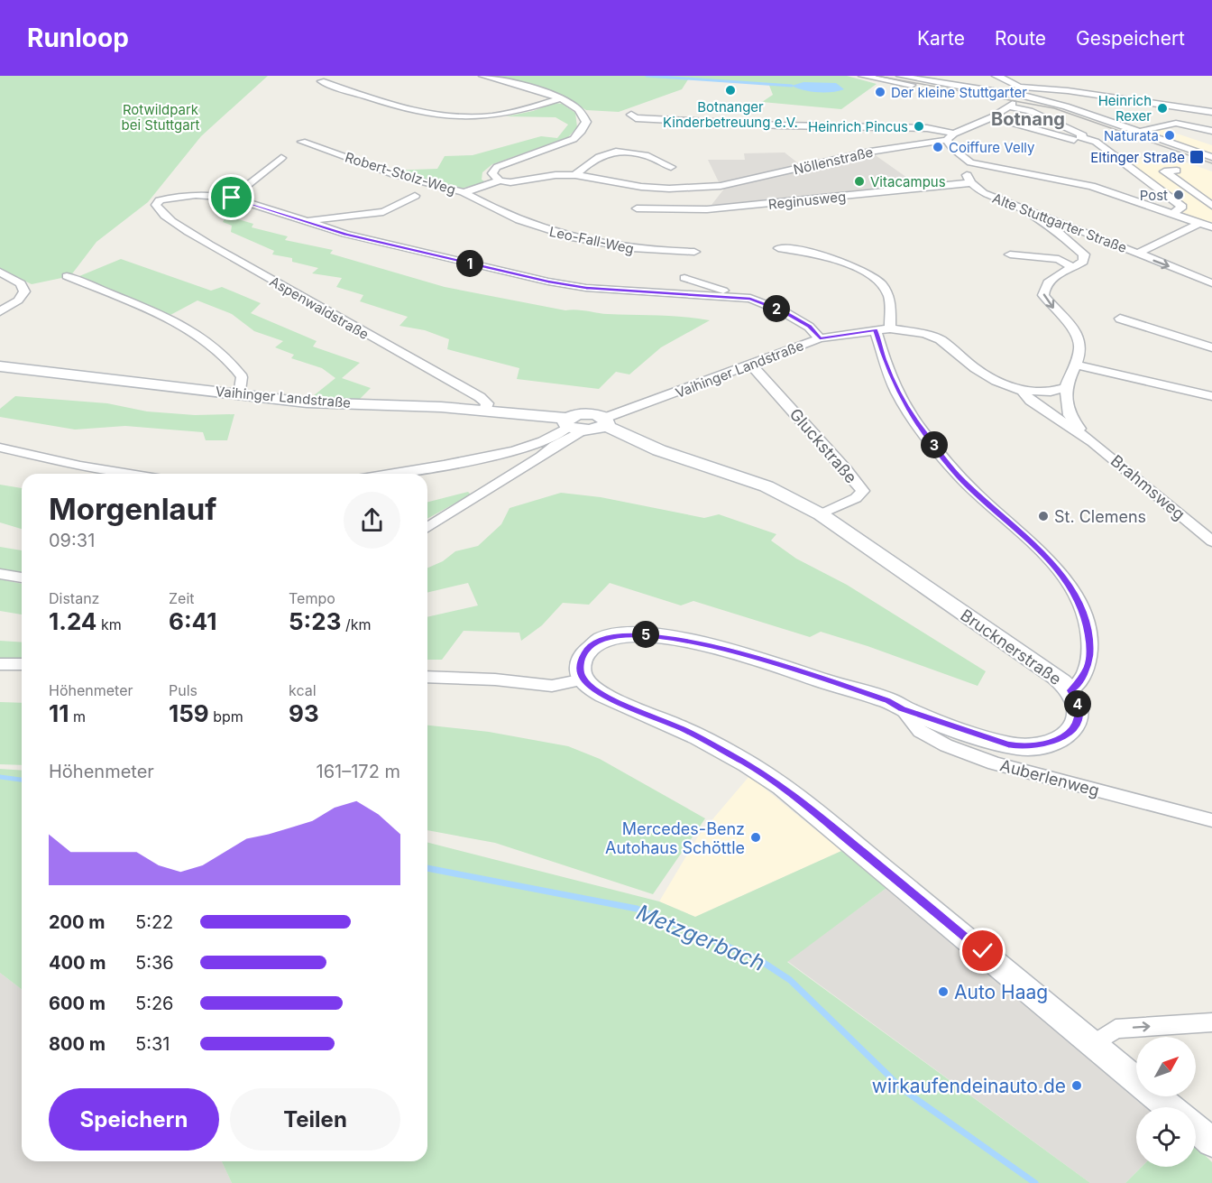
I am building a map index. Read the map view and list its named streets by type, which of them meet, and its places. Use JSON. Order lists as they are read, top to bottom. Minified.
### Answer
{"streets":{"street":["Nöllenstraße","Robert-Stolz-Weg","Reginusweg","Alte Stuttgarter Straße","Leo-Fall-Weg","Aspenwaldstraße","Vaihinger Landstraße","Gluckstraße","Brahmsweg","Brucknerstraße","Auberlenweg"]},"crossings":[["Nöllenstraße","Robert-Stolz-Weg"],["Robert-Stolz-Weg","Leo-Fall-Weg"],["Reginusweg","Alte Stuttgarter Straße"],["Aspenwaldstraße","Vaihinger Landstraße"],["Vaihinger Landstraße","Gluckstraße"],["Vaihinger Landstraße","Brahmsweg"],["Vaihinger Landstraße","Brucknerstraße"],["Gluckstraße","Brucknerstraße"],["Brucknerstraße","Auberlenweg"]],"districts":["Botnang"],"water":["Metzgerbach"],"parks":["Rotwildpark bei Stuttgart"],"places":{"other":["Botnanger Kinderbetreuung e.V.","Der kleine Stuttgarter","Heinrich Rexer","Heinrich Pincus","Naturata","Coiffure Velly","Vitacampus","Post","St. Clemens","Mercedes-Benz Autohaus Schöttle","Auto Haag","wirkaufendeinauto.de"],"transit":["Eltinger Straße"]},"north":"top right","page":{"header":"Runloop","nav":["Karte","Route","Gespeichert"],"pins":["1","2","3","5","4"],"heading":["Morgenlauf","09:31"],"stats":[["Distanz","1.24 km"],["Zeit","6:41"],["Tempo","5:23 /km"],["Höhenmeter","11 m"],["Puls","159 bpm"],["kcal","93"]],"chart":["Höhenmeter","161–172 m"],"list":[{"name":"200 m","note":"5:22"},{"name":"400 m","note":"5:36"},{"name":"600 m","note":"5:26"},{"name":"800 m","note":"5:31"}],"buttons":["Speichern","Teilen"]}}
